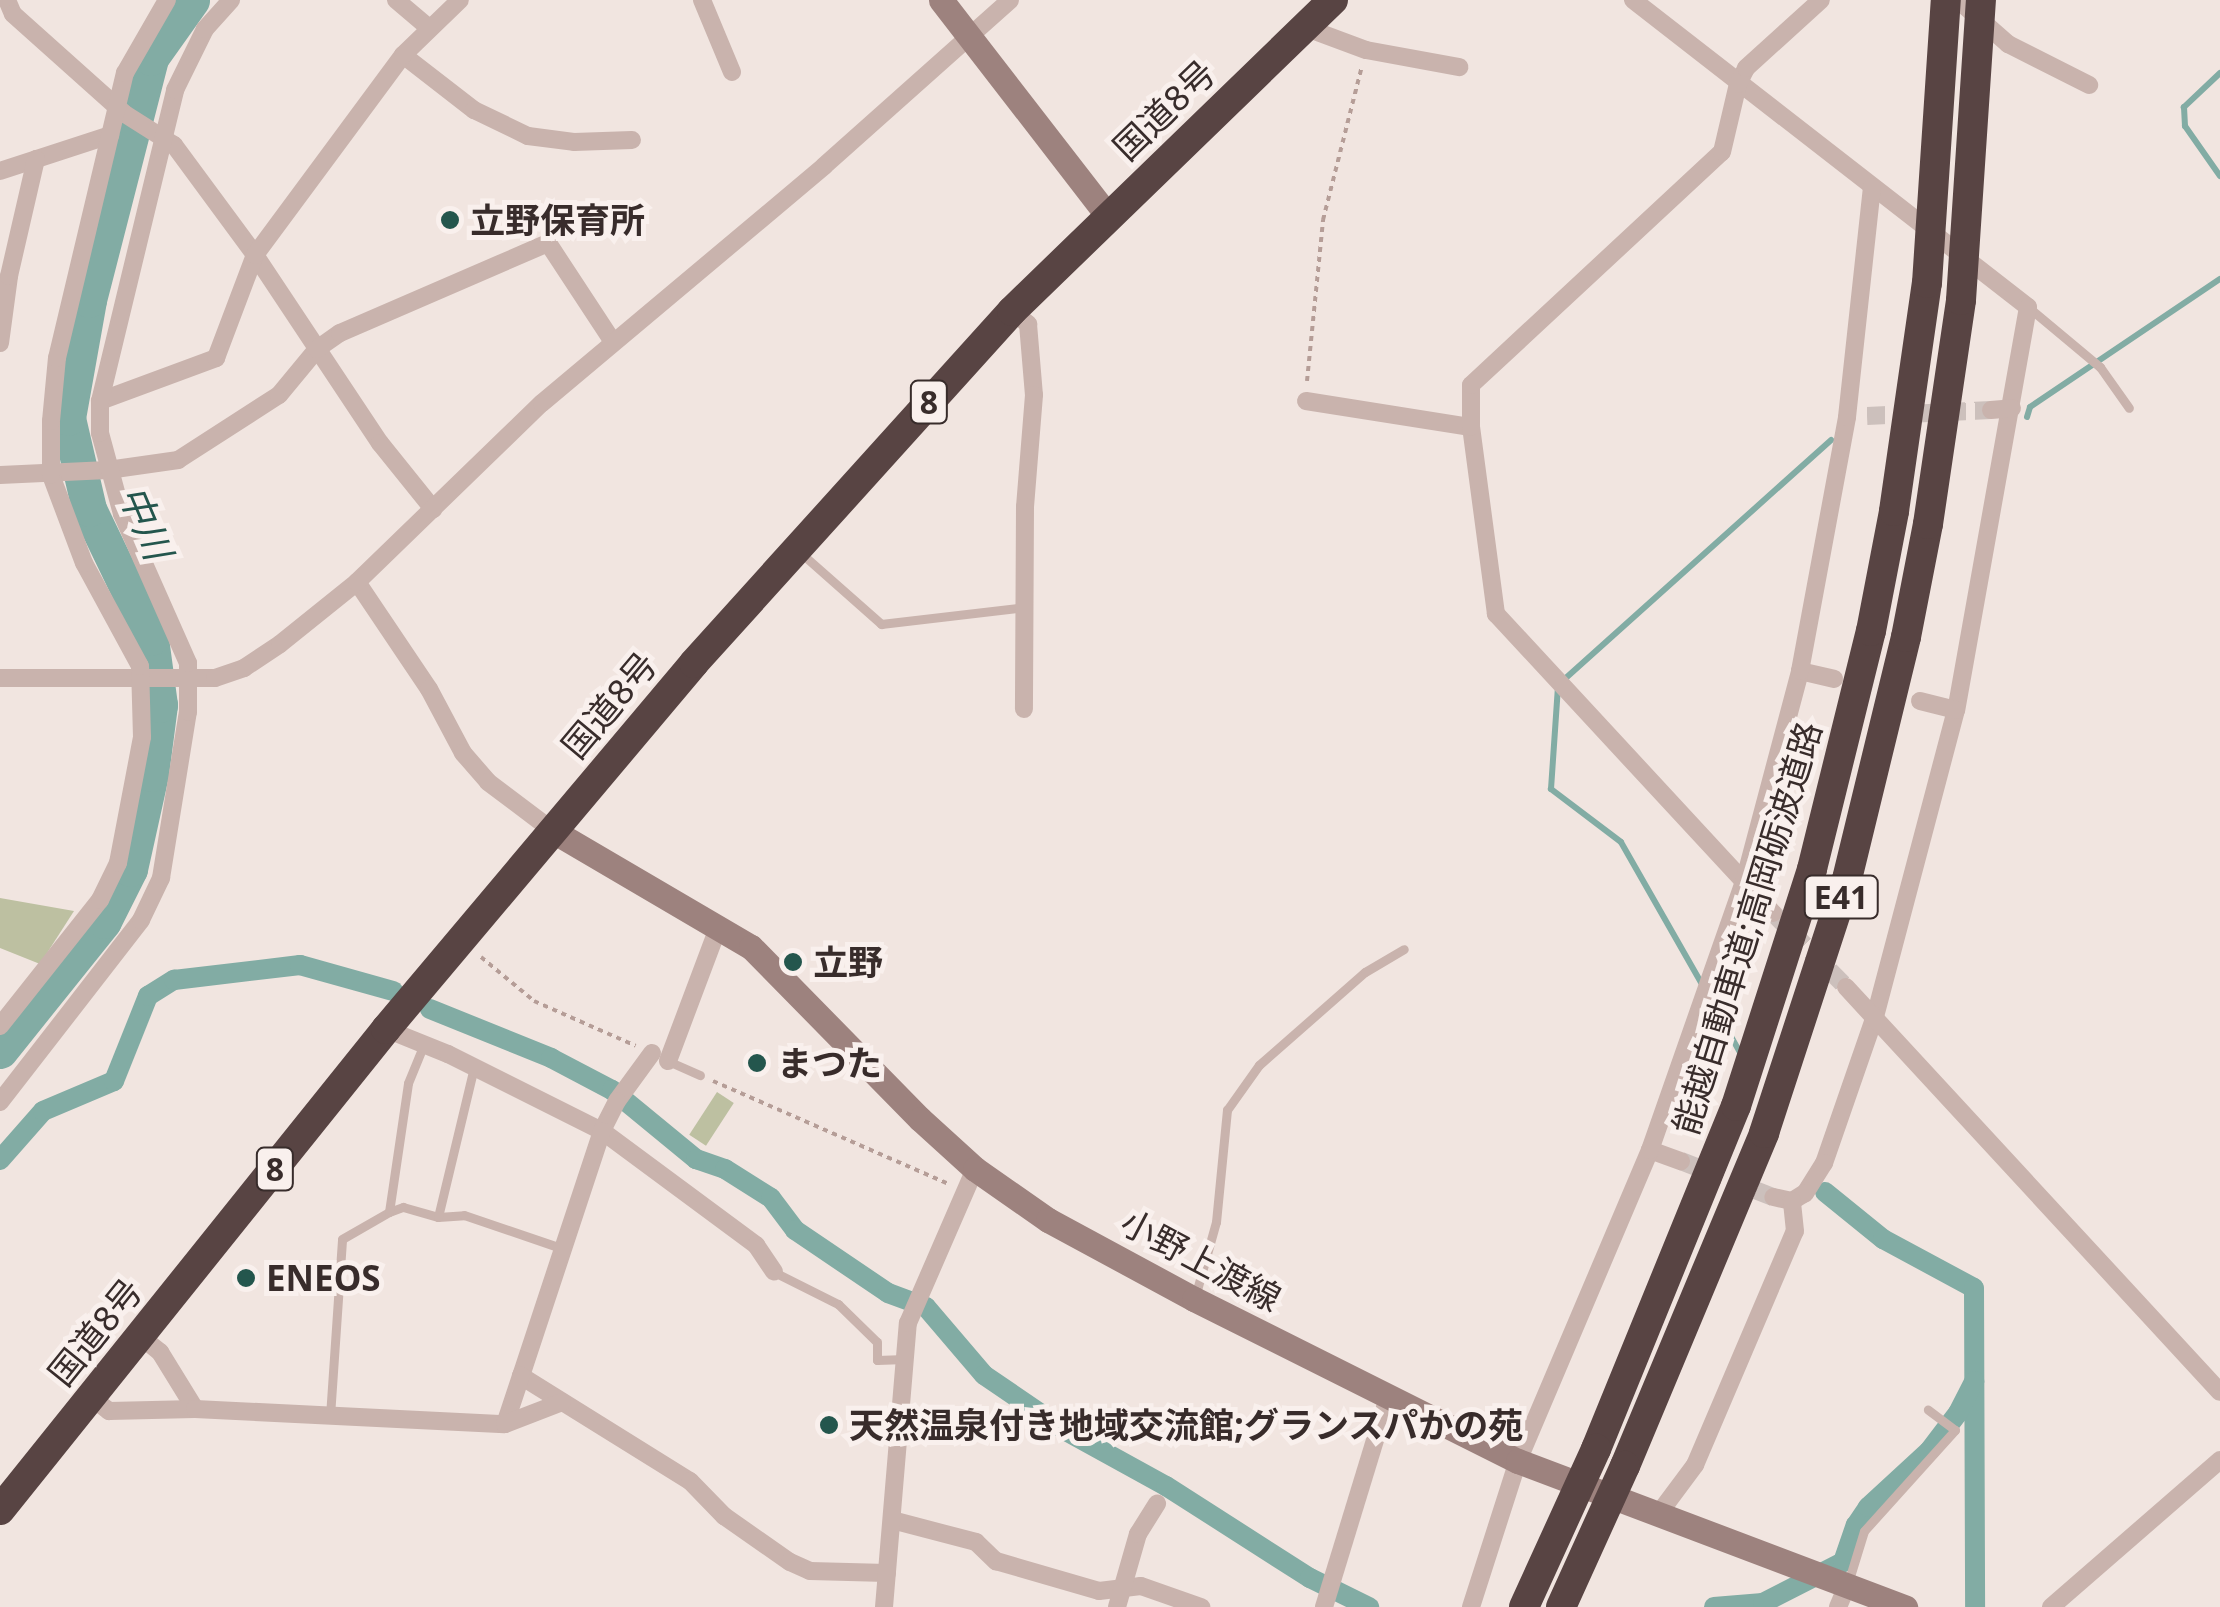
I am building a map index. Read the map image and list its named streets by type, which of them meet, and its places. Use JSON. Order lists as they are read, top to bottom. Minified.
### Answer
{"streets":{"highway":["国道8号","8","E41","能越自動車道;高岡砺波道路"],"main road":["小野上渡線"]},"crossings":[["国道8号","小野上渡線"]],"water":["中川"],"places":["立野保育所","立野","まつた","ENEOS","天然温泉付き地域交流館;グランスパかの苑"]}
